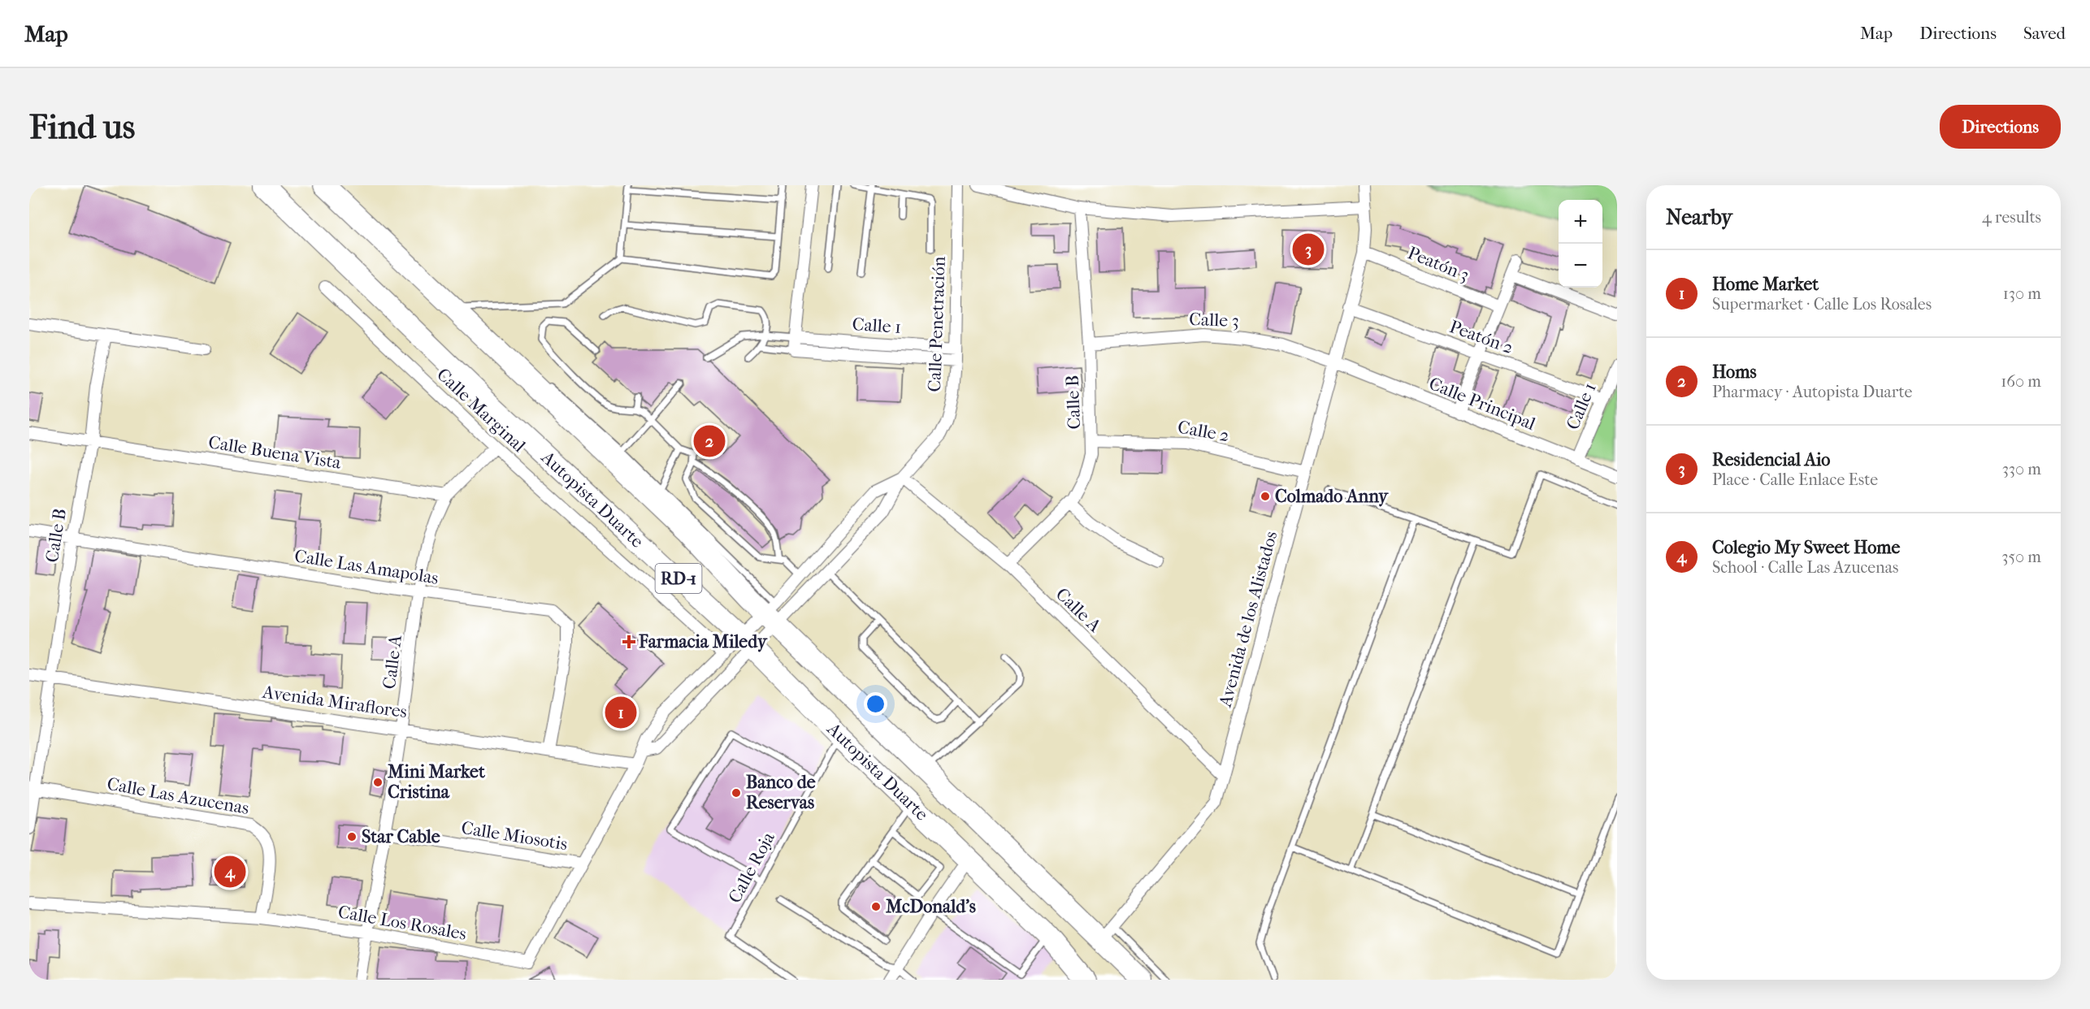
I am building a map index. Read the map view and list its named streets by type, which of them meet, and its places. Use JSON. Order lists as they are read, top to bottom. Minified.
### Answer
{"streets":{"highway":["Autopista Duarte","RD-1"],"street":["Peatón 3","Calle 3","Calle Penetración","Calle 1","Peatón 2","Calle B","Calle Principal","Calle Marginal","Calle 2","Calle Buena Vista","Calle Las Amapolas","Calle A","Avenida de los Alistados","Avenida Miraflores","Calle Las Azucenas","Calle Miosotis","Calle Los Rosales"],"lane":["Calle Roja"]},"crossings":[["Peatón 3","Avenida de los Alistados"],["Calle 3","Calle B"],["Calle 3","Calle Principal"],["Calle 3","Avenida de los Alistados"],["Calle Penetración","Calle 1"],["Calle Penetración","Autopista Duarte"],["Calle Penetración","Calle A"],["Calle 1","Peatón 2"],["Calle 1","Calle Principal"],["Peatón 2","Avenida de los Alistados"],["Calle B","Calle 2"],["Calle B","Calle Buena Vista"],["Calle B","Calle Las Amapolas"],["Calle B","Calle A"],["Calle B","Avenida Miraflores"],["Calle B","Calle Las Azucenas"],["Calle Principal","Avenida de los Alistados"],["Calle Marginal","Calle Los Rosales"],["Calle 2","Avenida de los Alistados"],["Calle Buena Vista","Calle A"],["Autopista Duarte","Avenida de los Alistados"],["Autopista Duarte","Calle Roja"],["Autopista Duarte","Calle Los Rosales"],["Calle Las Amapolas","Calle A"],["Calle Las Amapolas","Avenida Miraflores"],["Calle A","Avenida de los Alistados"],["Calle A","Avenida Miraflores"],["Calle A","Calle Miosotis"],["Calle A","Calle Los Rosales"],["Avenida Miraflores","Calle Los Rosales"],["Calle Las Azucenas","Calle Los Rosales"],["Calle Miosotis","Calle Los Rosales"]],"places":{"other":["Colmado Anny","Mini Market Cristina","Banco de Reservas","Star Cable","McDonald's"],"health":["Farmacia Miledy"]},"page":{"header":"Map","nav":["Map","Directions","Saved"],"buttons":"Directions","title":"Find us","heading":["Nearby","4 results"],"map_buttons":["+","−"],"pins":["3","2","1","4"],"list":[{"mark":"1","name":"Home Market","note":"Supermarket · Calle Los Rosales","value":"130 m"},{"mark":"2","name":"Homs","note":"Pharmacy · Autopista Duarte","value":"160 m"},{"mark":"3","name":"Residencial Aio","note":"Place · Calle Enlace Este","value":"330 m"},{"mark":"4","name":"Colegio My Sweet Home","note":"School · Calle Las Azucenas","value":"350 m"}]}}
